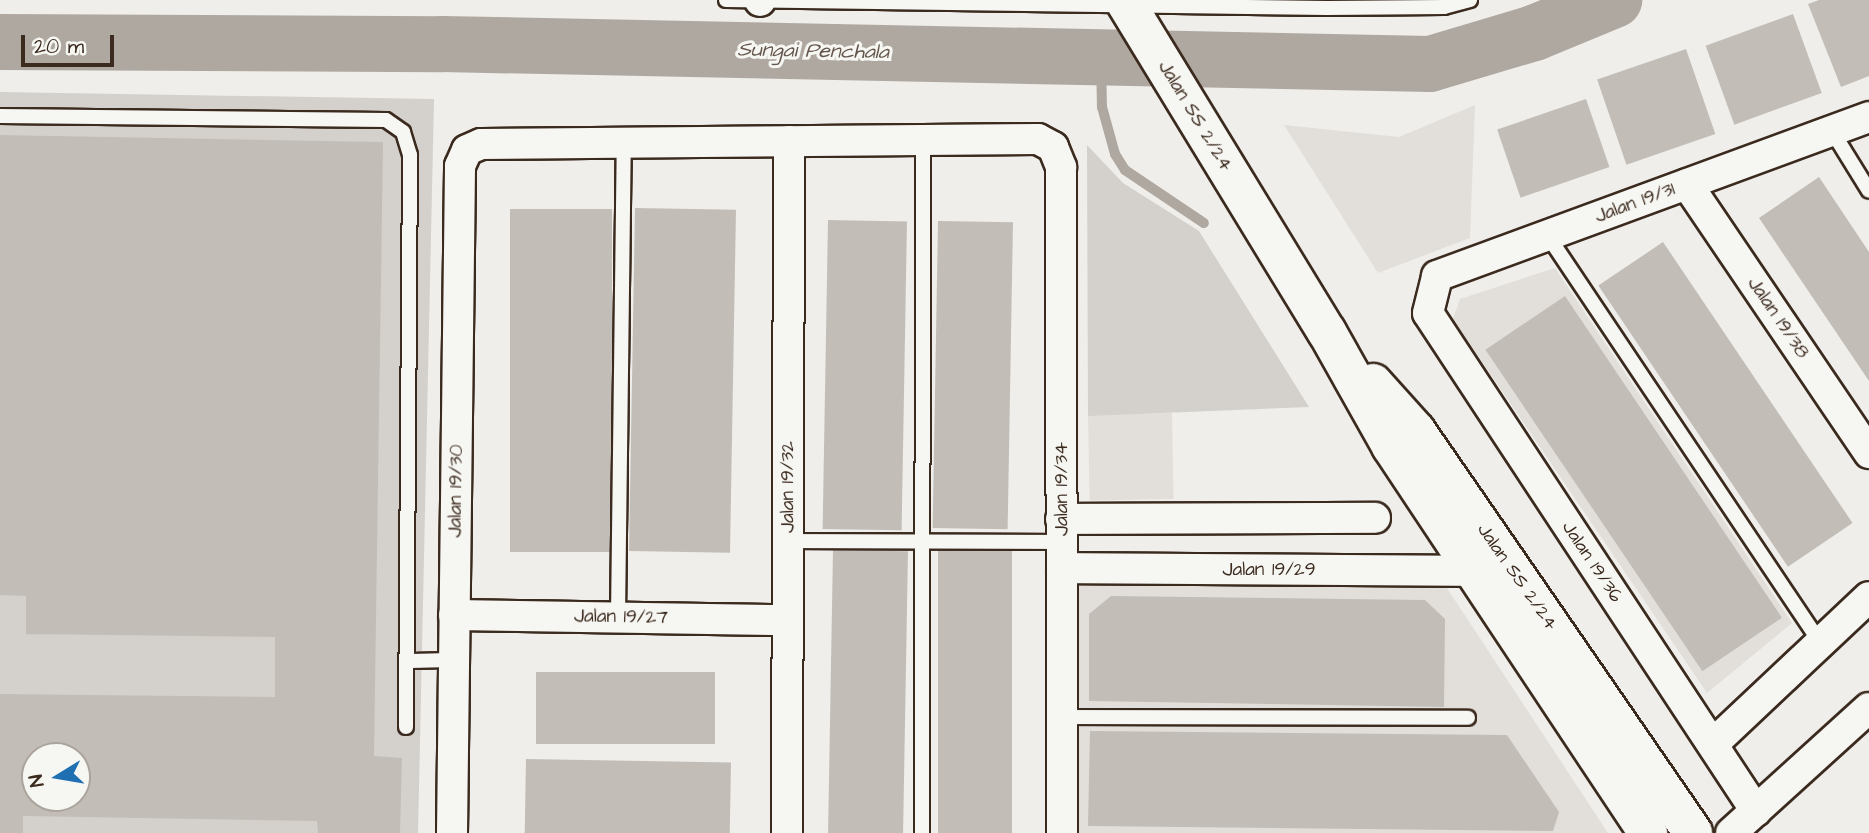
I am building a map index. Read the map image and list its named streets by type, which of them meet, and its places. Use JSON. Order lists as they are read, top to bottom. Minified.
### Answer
{"streets":{"main road":["Jalan SS 2/24"],"street":["Jalan 19/31","Jalan 19/38","Jalan 19/32","Jalan 19/34","Jalan 19/30","Jalan 19/36","Jalan 19/29","Jalan 19/27"]},"crossings":[["Jalan SS 2/24","Jalan 19/29"],["Jalan 19/31","Jalan 19/38"],["Jalan 19/31","Jalan 19/36"],["Jalan 19/32","Jalan 19/27"],["Jalan 19/34","Jalan 19/29"],["Jalan 19/30","Jalan 19/27"]],"water":["Sungai Penchala"],"scale_bar":"20 m","north":"left"}
